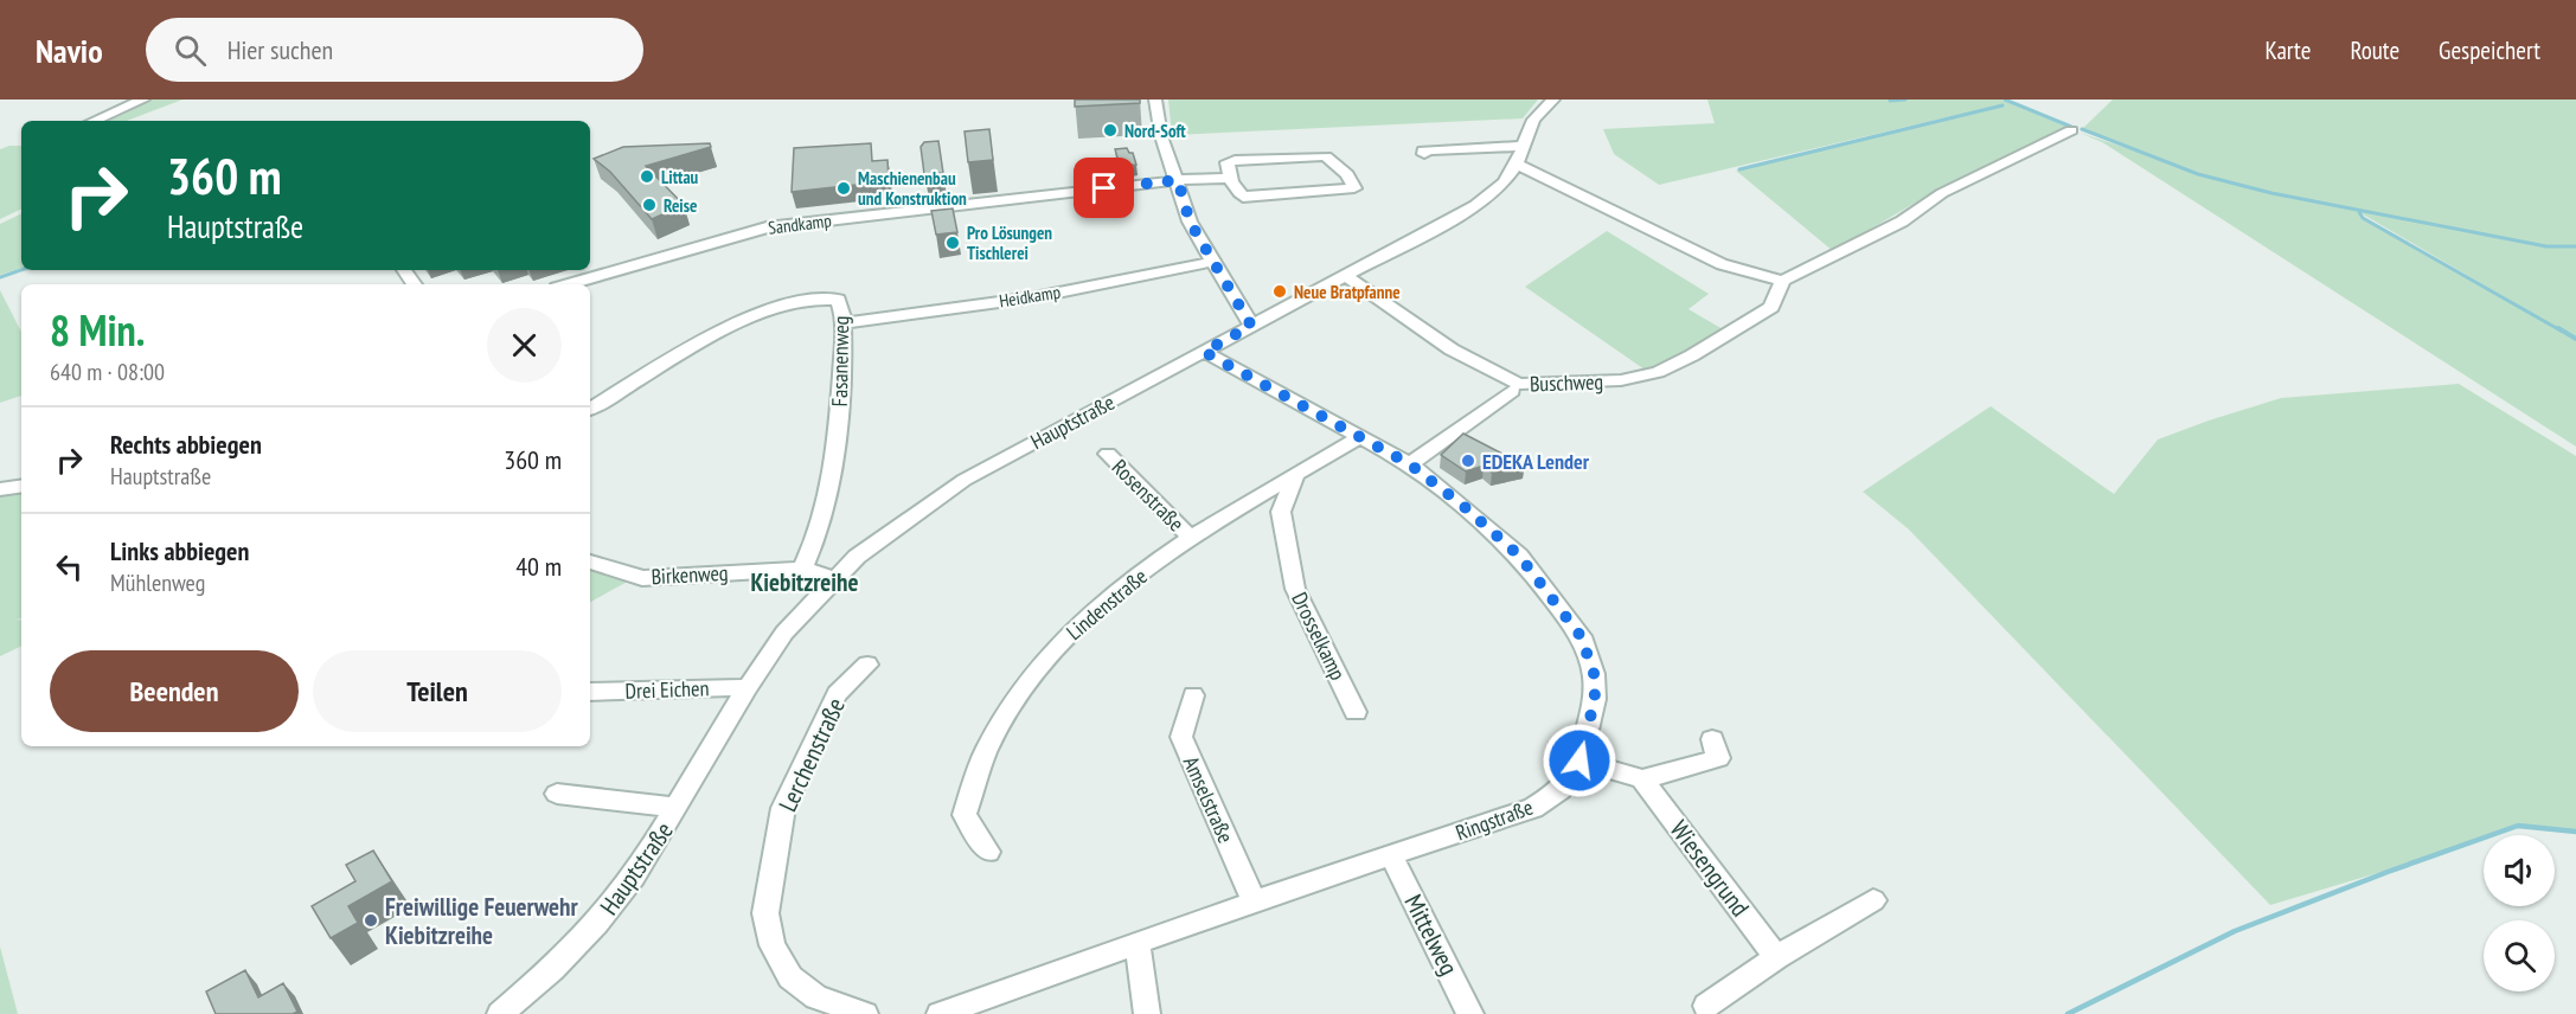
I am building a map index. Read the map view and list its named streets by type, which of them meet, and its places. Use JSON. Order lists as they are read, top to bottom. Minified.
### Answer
{"streets":{"street":["Sandkamp","Heidkamp","Fasanenweg","Buschweg","Hauptstraße","Rosenstraße","Birkenweg","Lindenstraße","Drosselkamp","Drei Eichen","Lerchenstraße","Amselstraße","Ringstraße","Wiesengrund","Mittelweg"]},"crossings":[["Heidkamp","Fasanenweg"],["Fasanenweg","Birkenweg"],["Buschweg","Hauptstraße"],["Hauptstraße","Birkenweg"],["Hauptstraße","Drei Eichen"],["Hauptstraße","Ringstraße"],["Rosenstraße","Lindenstraße"],["Lindenstraße","Drosselkamp"],["Lindenstraße","Ringstraße"],["Amselstraße","Ringstraße"],["Ringstraße","Mittelweg"]],"districts":["Kiebitzreihe"],"places":["Nord-Soft","Littau","Maschienenbau und Konstruktion","Reise","Pro Lösungen Tischlerei","Neue Bratpfanne","EDEKA Lender","Freiwillige Feuerwehr Kiebitzreihe"],"page":{"header":"Navio","search":"Hier suchen","nav":["Karte","Route","Gespeichert"],"turn":["360 m","Hauptstraße"],"heading":["8 Min.","640 m · 08:00"],"list":[{"name":"Rechts abbiegen","note":"Hauptstraße","value":"360 m"},{"name":"Links abbiegen","note":"Mühlenweg","value":"40 m"}],"buttons":["Beenden","Teilen"]}}
